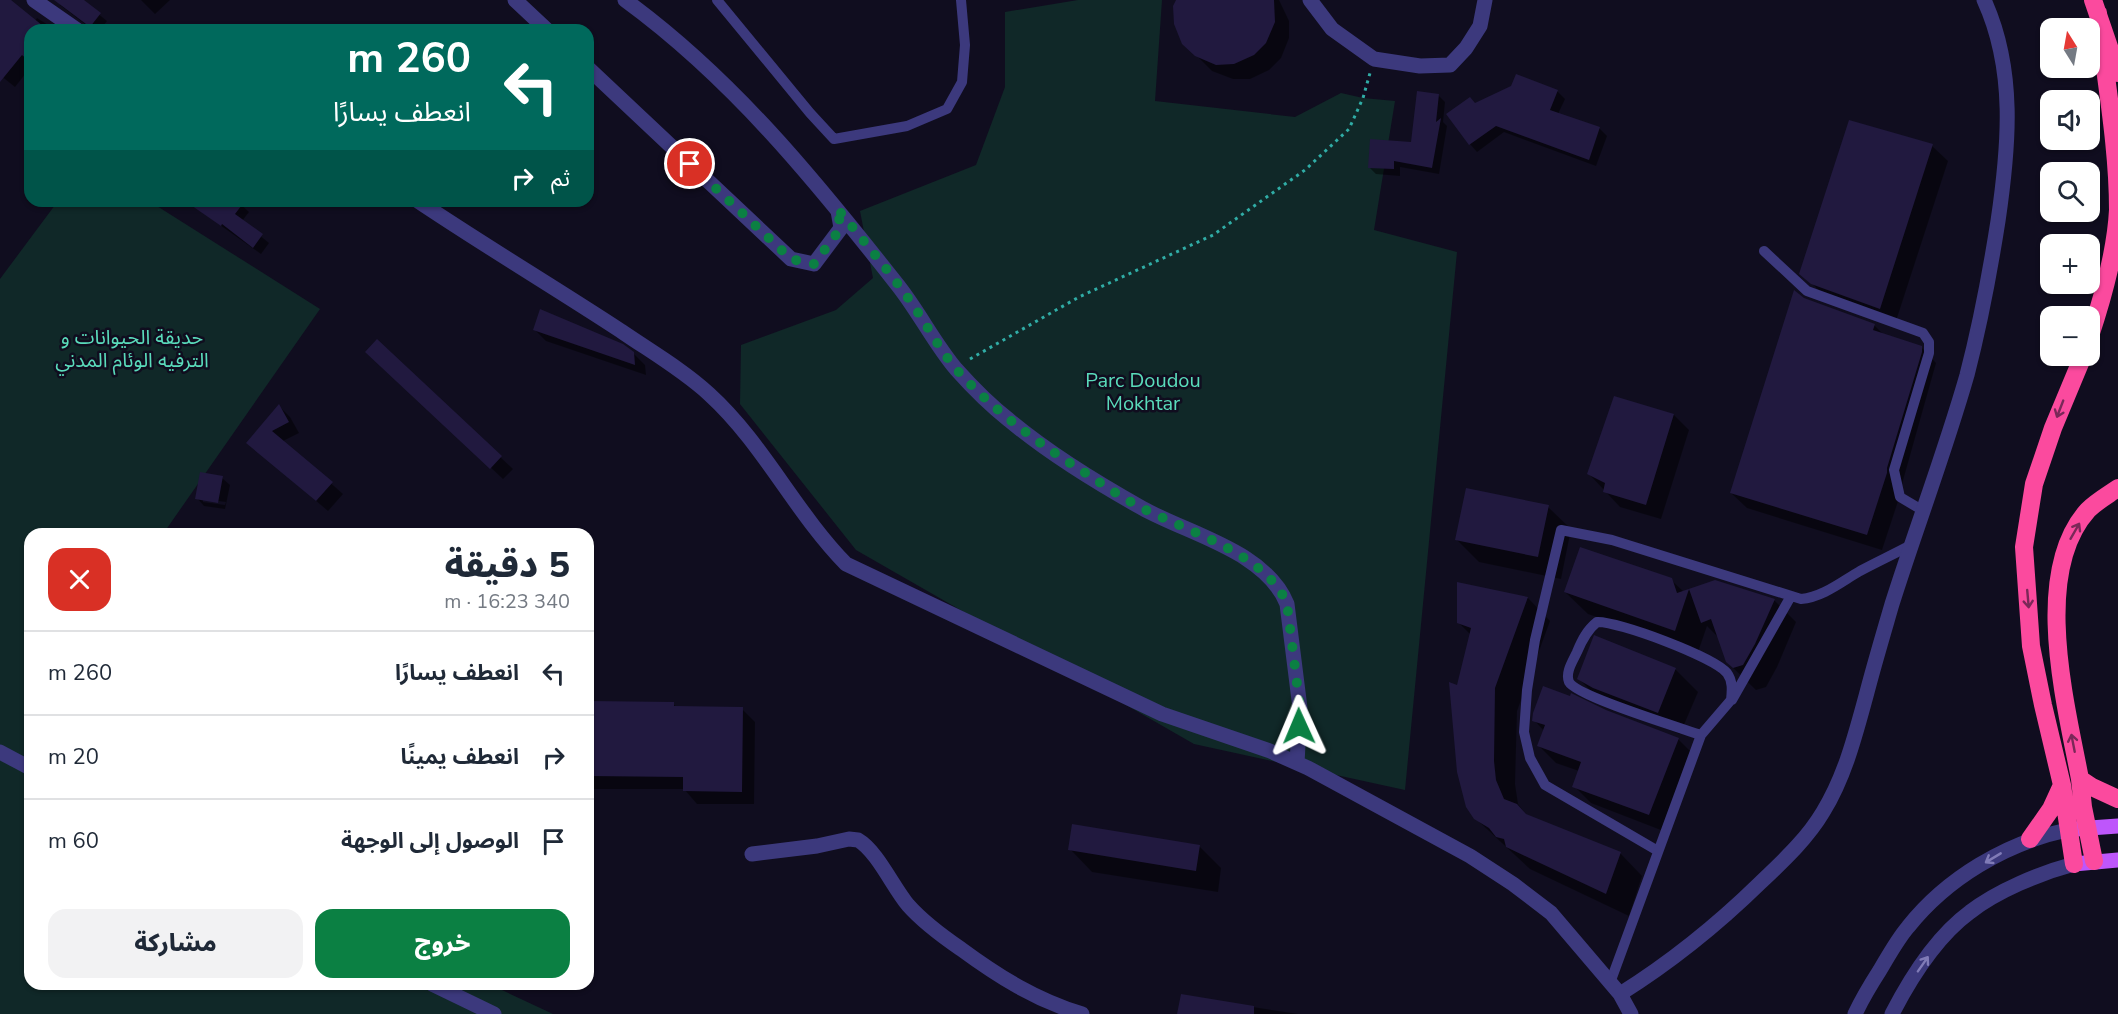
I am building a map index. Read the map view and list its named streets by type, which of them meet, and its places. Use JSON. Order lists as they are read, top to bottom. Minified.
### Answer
{"parks":["حديقة الحيوانات و الترفيه الوئام المدني","Parc Doudou Mokhtar"],"north":"top","page":{"map_buttons":["+","−"],"turn":["260 m","انعطف يسارًا"],"then":"ثم","heading":["5 دقيقة","340 m · 16:23"],"list":[{"name":"انعطف يسارًا","value":"260 m"},{"name":"انعطف يمينًا","value":"20 m"},{"name":"الوصول إلى الوجهة","value":"60 m"}],"buttons":["خروج","مشاركة"]}}
